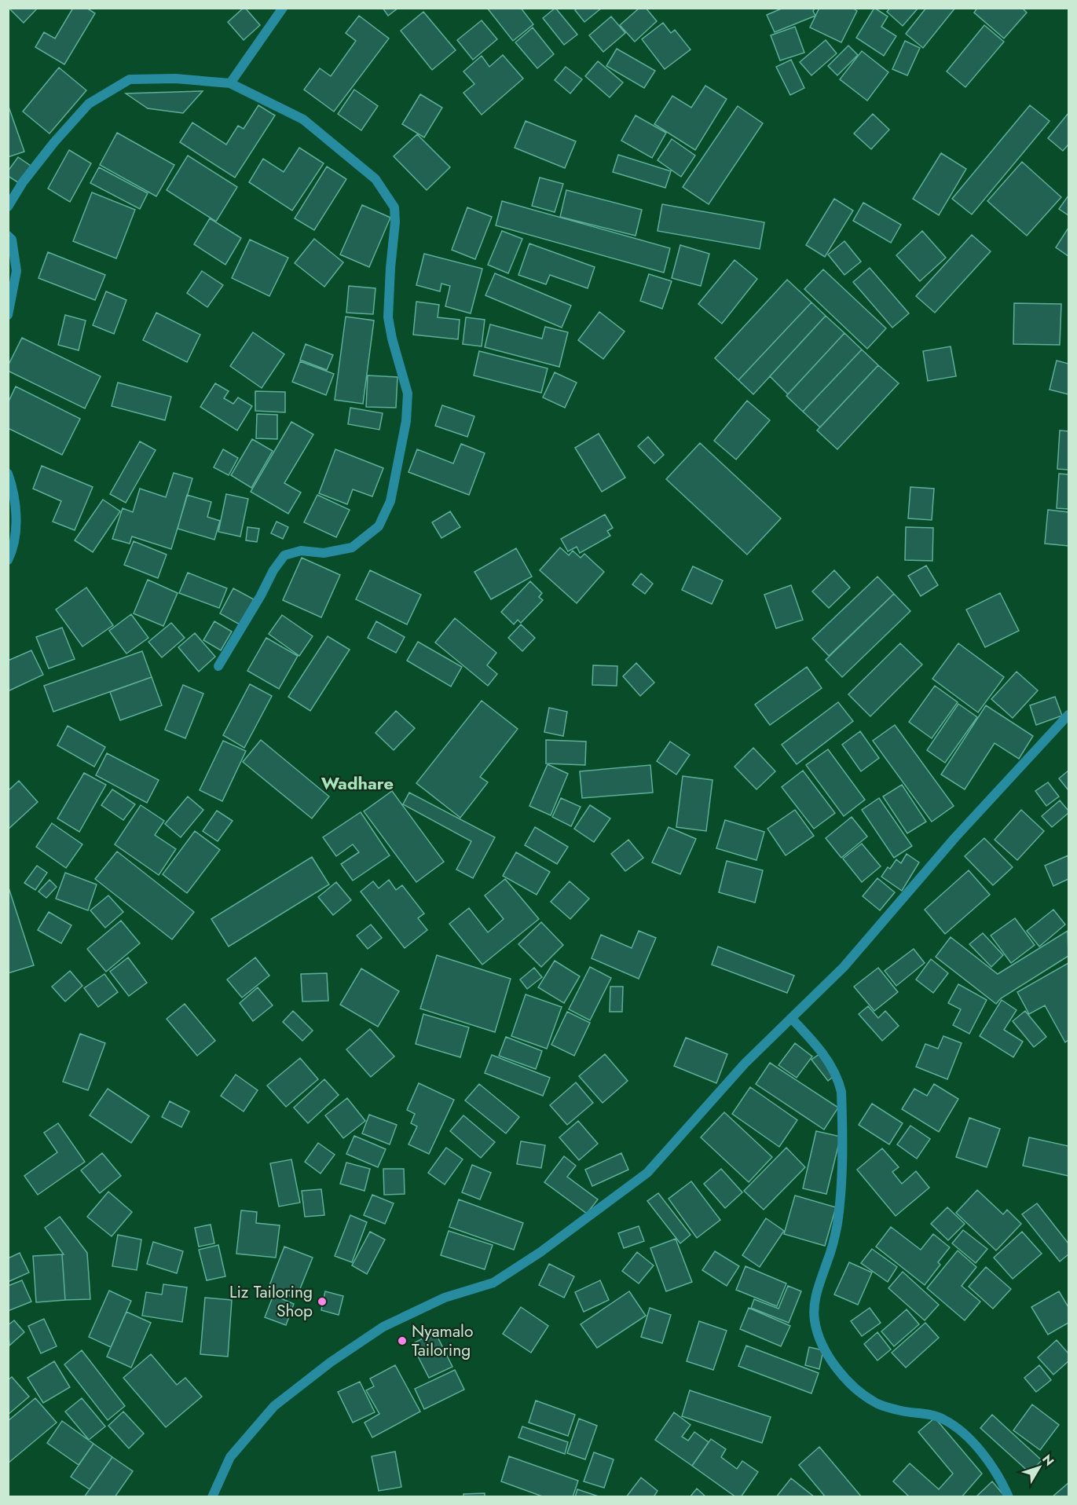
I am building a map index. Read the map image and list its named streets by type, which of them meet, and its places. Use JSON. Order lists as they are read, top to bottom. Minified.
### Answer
{"districts":["Wadhare"],"places":["Liz Tailoring Shop","Nyamalo Tailoring"],"north":"top right"}
